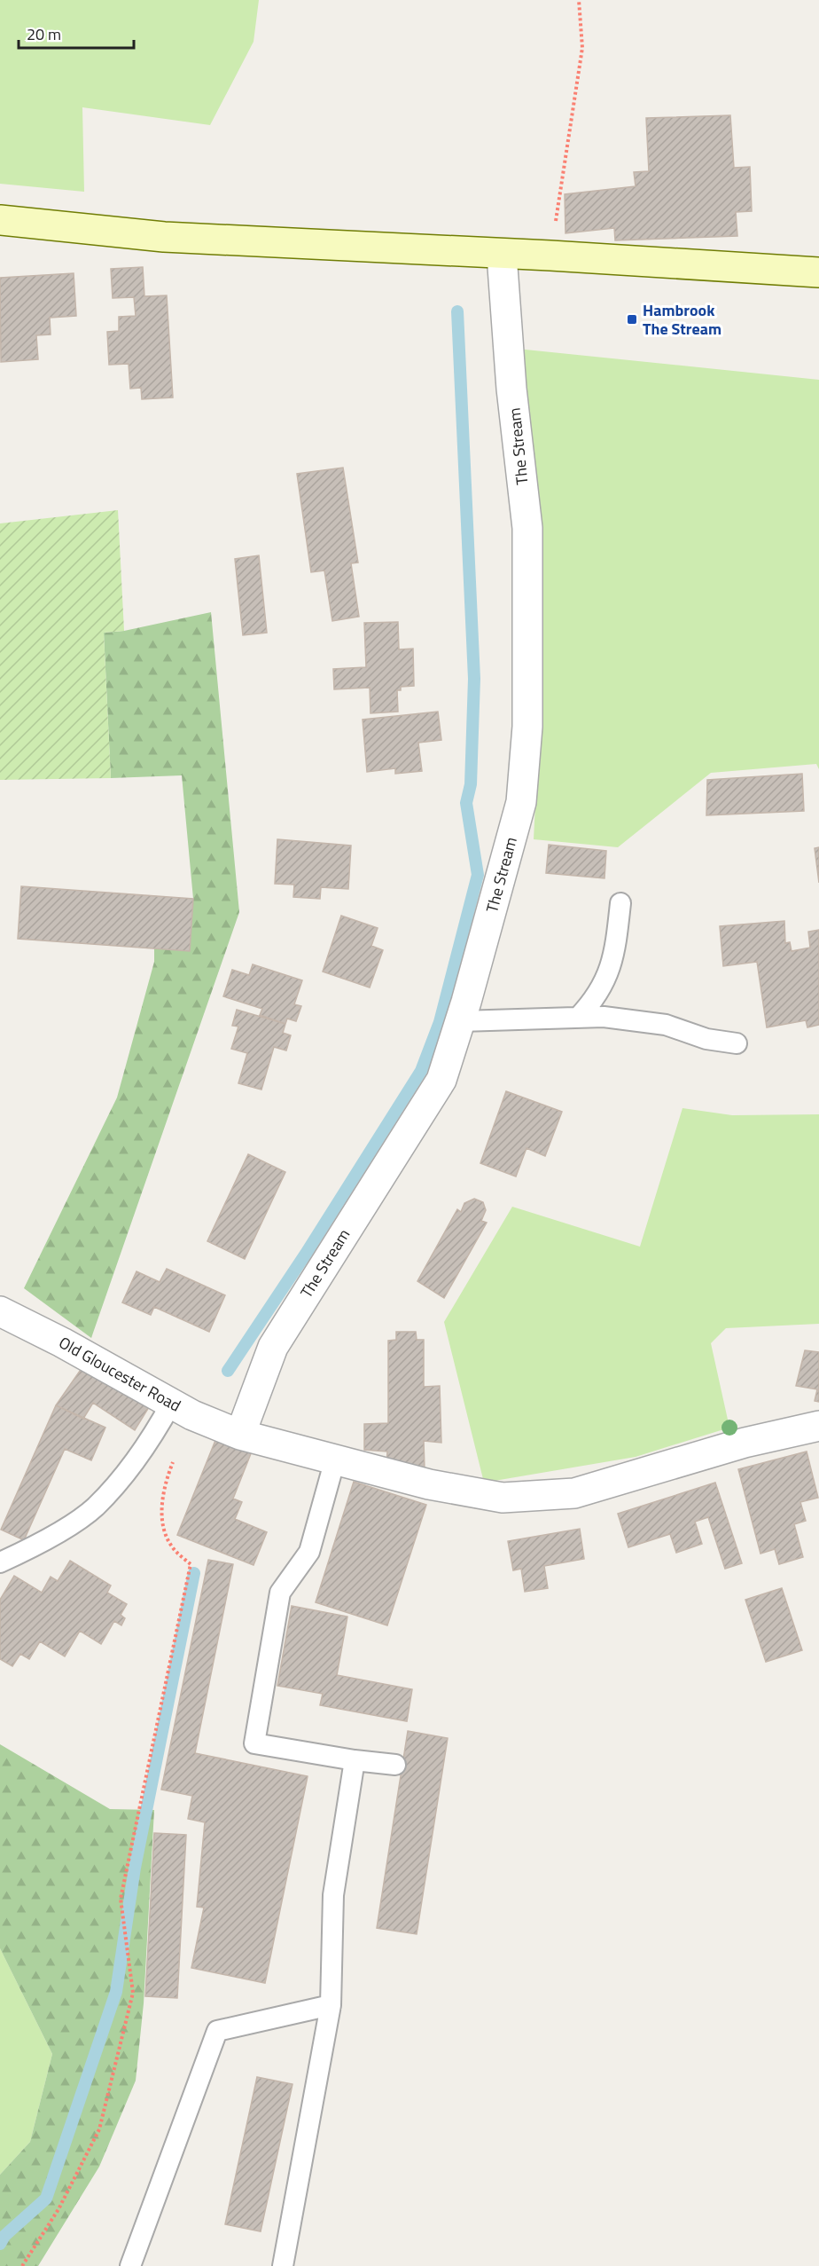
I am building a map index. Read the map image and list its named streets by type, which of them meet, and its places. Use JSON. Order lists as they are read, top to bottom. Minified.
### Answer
{"streets":{"street":["The Stream","Old Gloucester Road"]},"crossings":[["The Stream","Old Gloucester Road"]],"places":{"transit":["Hambrook The Stream"]},"scale_bar":"20 m"}
